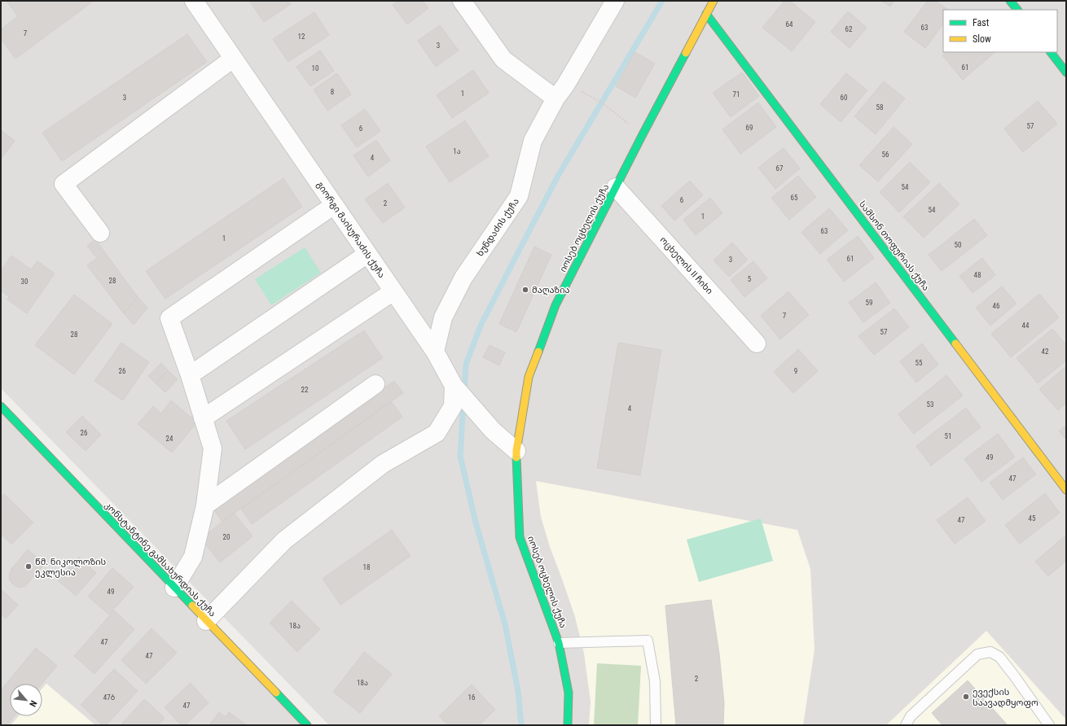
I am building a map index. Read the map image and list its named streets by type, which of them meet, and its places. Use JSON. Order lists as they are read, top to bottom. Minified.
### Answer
{"streets":{"street":["ხუნდაძის ქუჩა","იოსებ ოცხელის ქუჩა","გიორგი მაისურაძის ქუჩა","სამსონ თოფურიას ქუჩა","ოცხელის II ჩიხი","კონსტანტინე გამსახურდიას ქუჩა"]},"crossings":[["ხუნდაძის ქუჩა","გიორგი მაისურაძის ქუჩა"],["იოსებ ოცხელის ქუჩა","გიორგი მაისურაძის ქუჩა"],["იოსებ ოცხელის ქუჩა","სამსონ თოფურიას ქუჩა"],["იოსებ ოცხელის ქუჩა","ოცხელის II ჩიხი"]],"places":["მაღაზია","წმ. ნიკოლოზის ეკლესია","ევექსის საავადმყოფო"],"house_numbers":["64","63","62","7","12","3","61","10","8","1","71","3","60","58","57","69","6","1ა","56","4","67","54","65","6","2","54","1","63","1","50","61","3","48","5","28","30","59","46","7","44","57","28","42","55","26","9","22","53","4","26","51","24","49","47","45","47","20","18","49","18ა","47","47","2","18ა","47ბ","16","47"],"legend":["Fast","Slow"],"north":"bottom right"}
